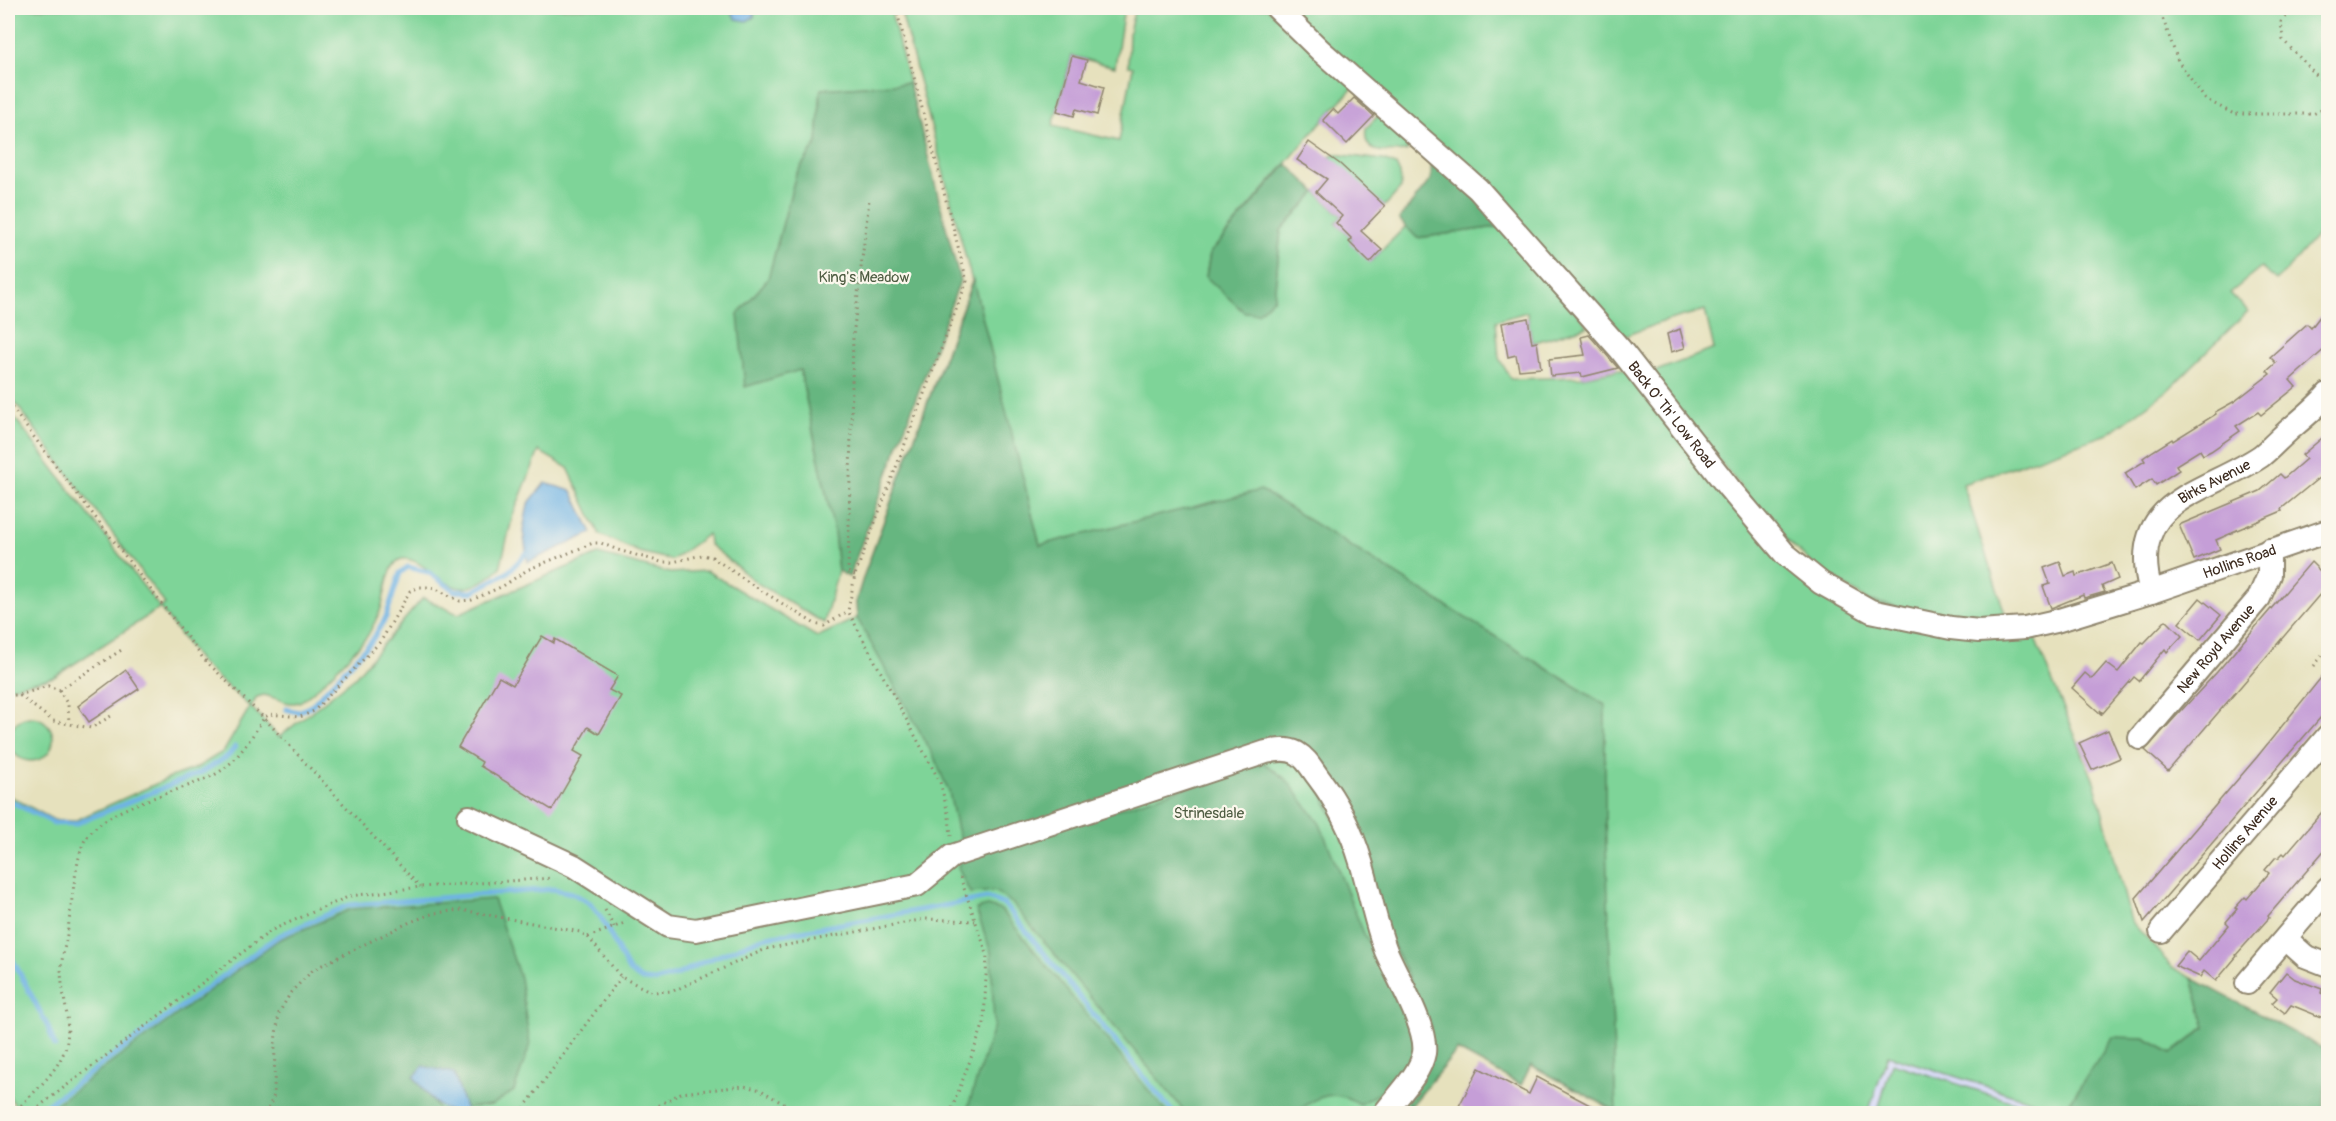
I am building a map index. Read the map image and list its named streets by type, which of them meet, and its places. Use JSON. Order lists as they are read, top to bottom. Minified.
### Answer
{"streets":{"street":["Back O' Th' Low Road","Birks Avenue","Hollins Road","New Royd Avenue","Hollins Avenue"]},"crossings":[["Back O' Th' Low Road","Birks Avenue"],["Back O' Th' Low Road","Hollins Road"],["Birks Avenue","Hollins Road"],["Hollins Road","New Royd Avenue"]],"parks":["King's Meadow","Strinesdale"]}
